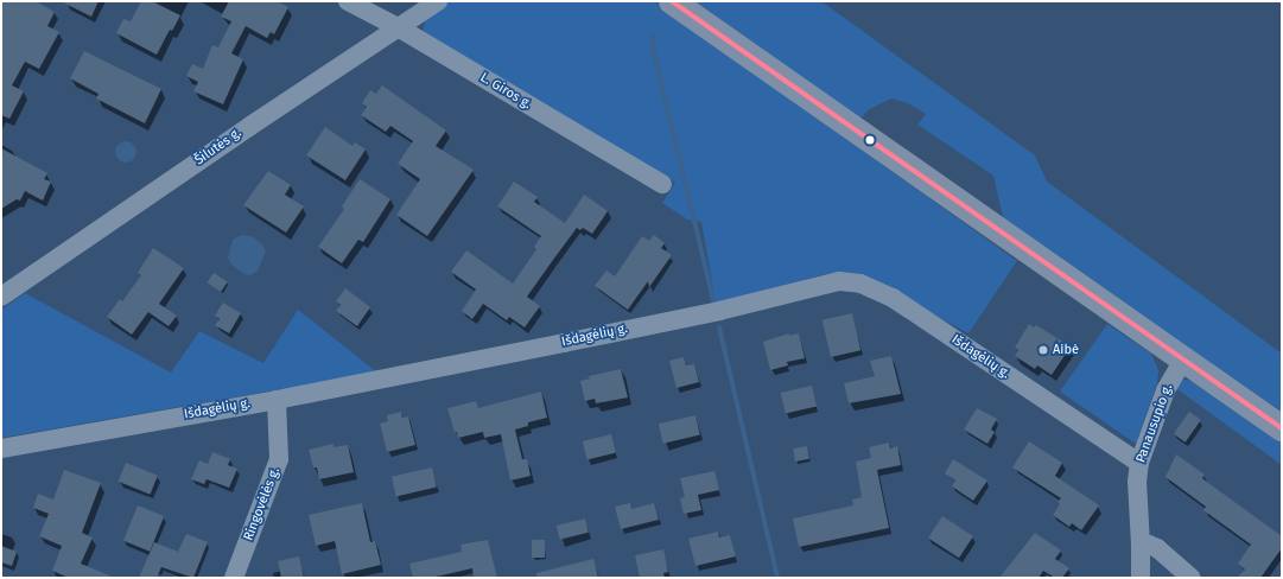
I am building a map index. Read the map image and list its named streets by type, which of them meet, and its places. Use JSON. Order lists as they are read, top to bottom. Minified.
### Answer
{"streets":{"street":["L. Giros g.","Šilutės g.","Išdagėlių g.","Panausupio g.","Ringovėlės g."]},"crossings":[["L. Giros g.","Šilutės g."],["Išdagėlių g.","Panausupio g."],["Išdagėlių g.","Ringovėlės g."]],"places":["Aibė"]}
